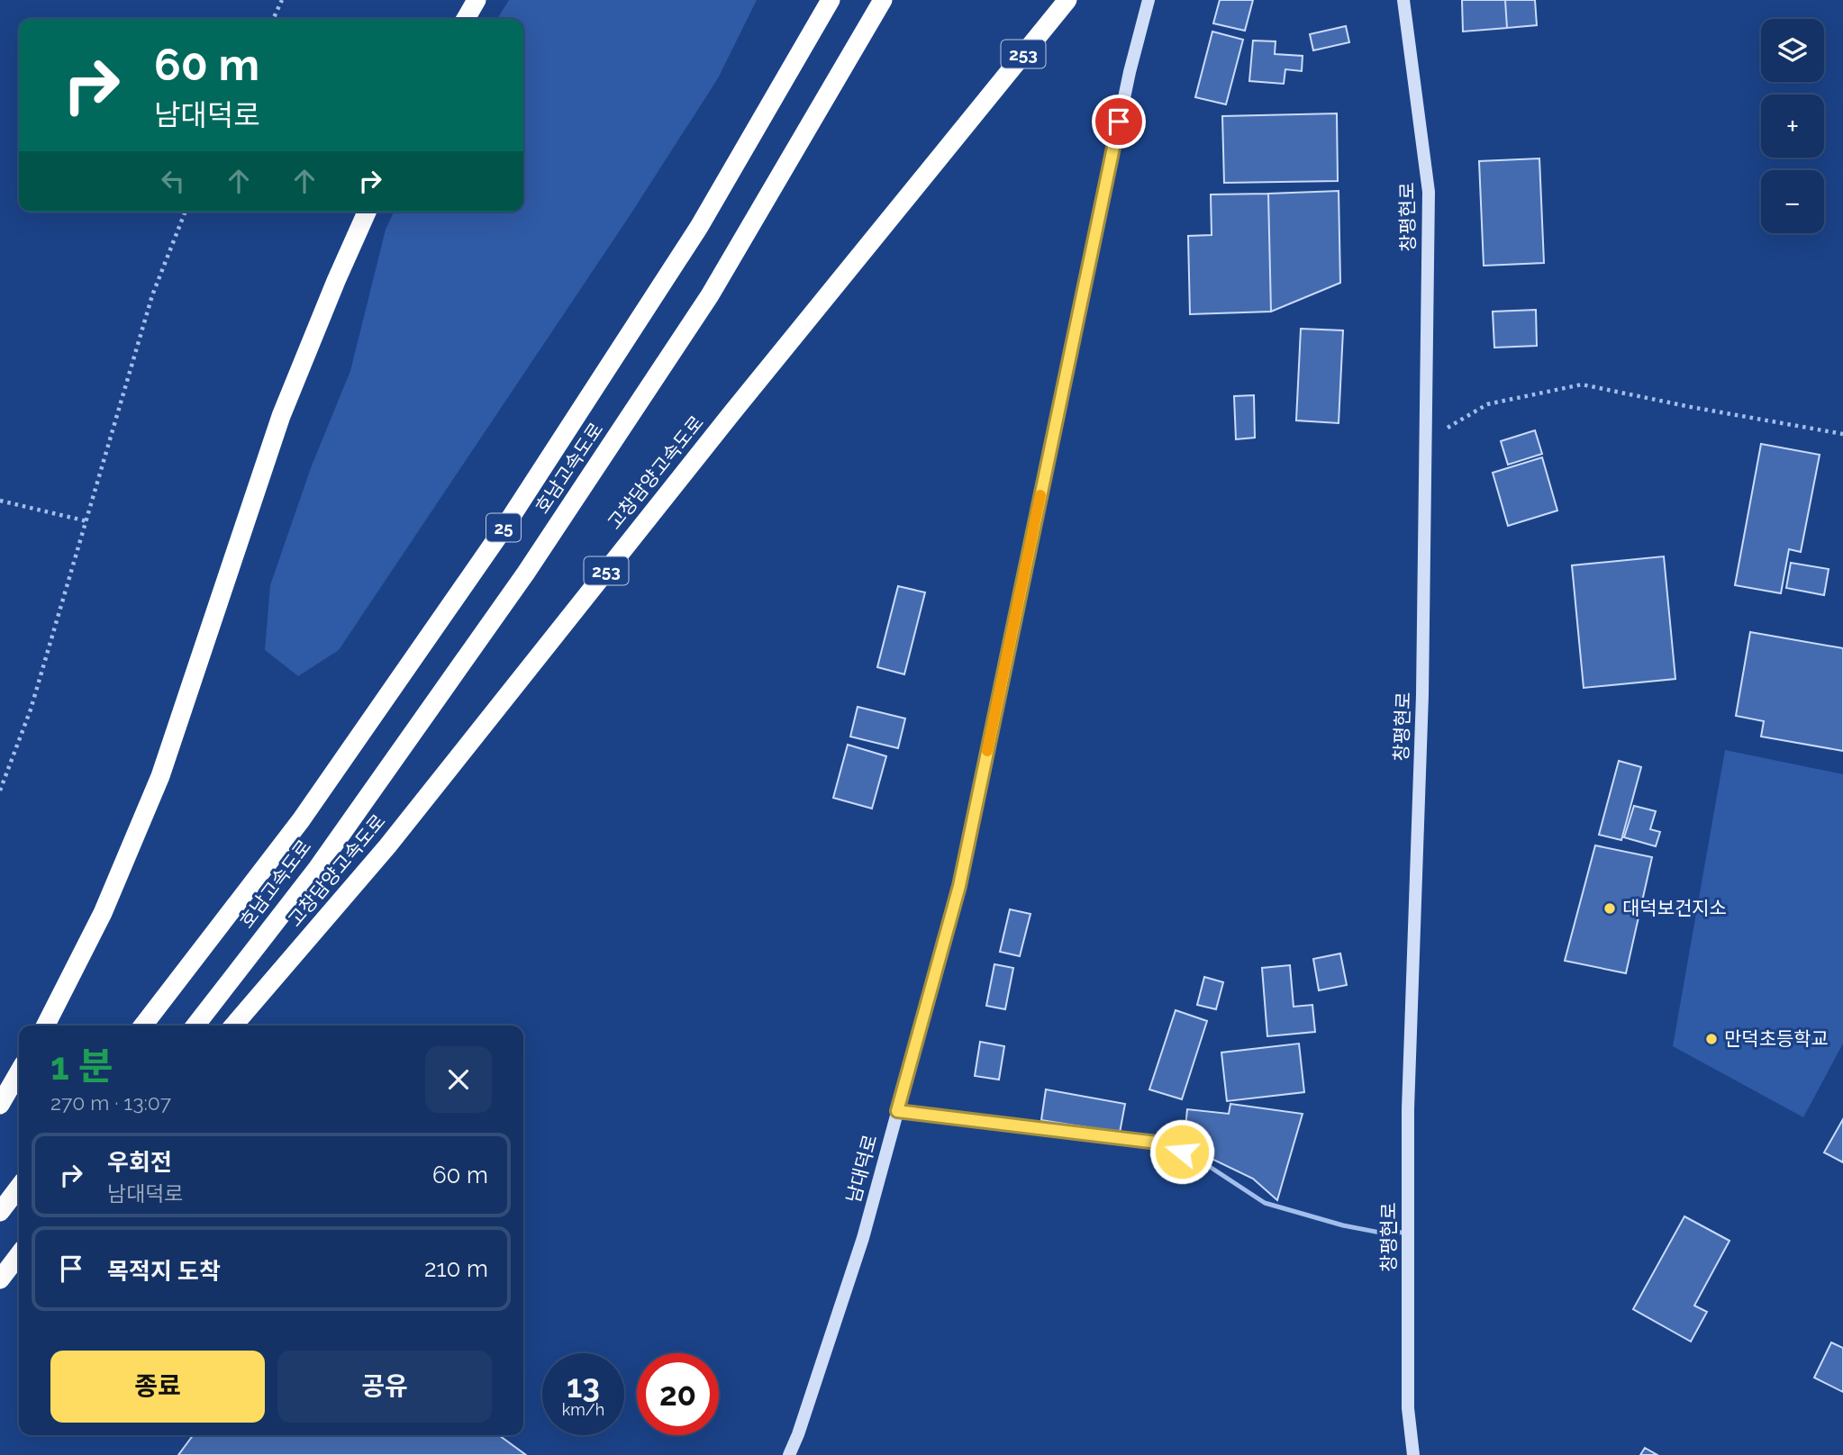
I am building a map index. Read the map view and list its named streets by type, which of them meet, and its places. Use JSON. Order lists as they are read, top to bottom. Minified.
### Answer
{"streets":{"highway":["253","호남고속도로","고창담양고속도로","25"],"main road":["창평현로","남대덕로"]},"places":["대덕보건지소","만덕초등학교"],"page":{"map_buttons":["+","−"],"turn":["60 m","남대덕로"],"heading":["1 분","270 m · 13:07"],"list":[{"name":"우회전","note":"남대덕로","value":"60 m"},{"name":"목적지 도착","value":"210 m"}],"buttons":["종료","공유"],"speed":"13 km/h","limit":"20"}}
